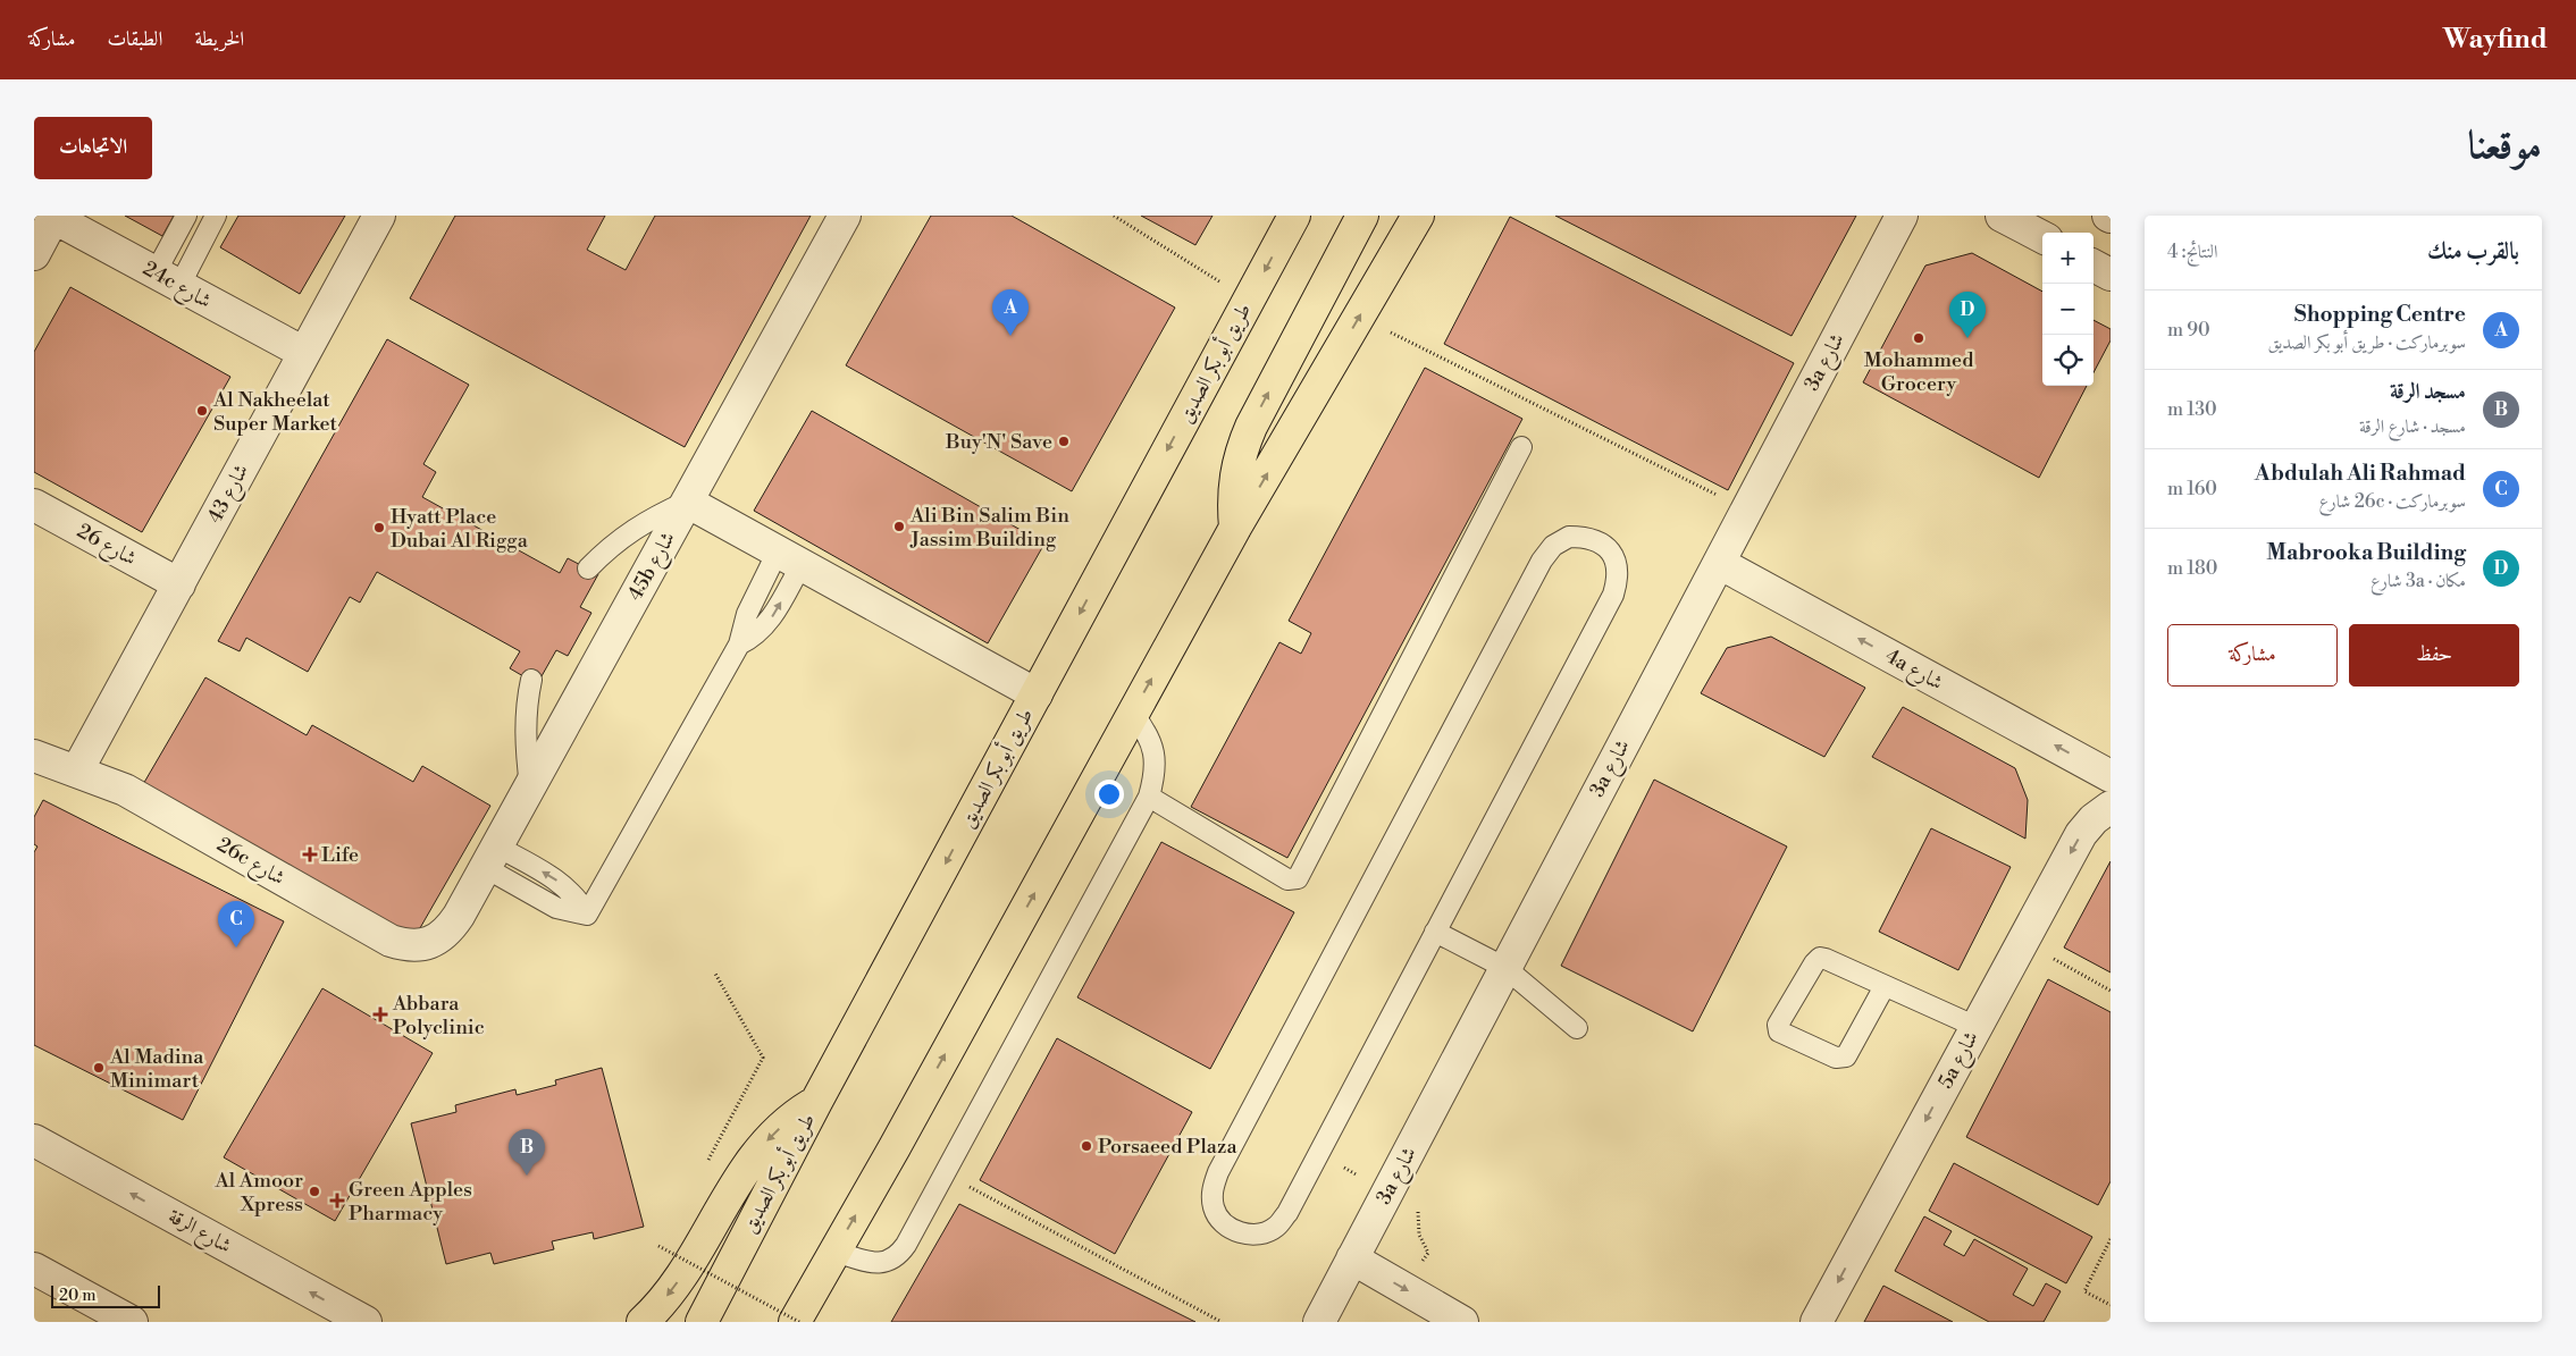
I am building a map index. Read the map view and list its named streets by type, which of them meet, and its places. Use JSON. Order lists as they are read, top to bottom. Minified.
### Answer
{"streets":{"main road":["طريق أبو بكر الصديق"],"street":["24c شارع","3a شارع","شارع 43","شارع 26","45b شارع","4a شارع","26c شارع","5a شارع","شارع الرقة"]},"crossings":[["24c شارع","شارع 43"],["3a شارع","4a شارع"],["شارع 43","شارع 26"],["شارع 43","26c شارع"],["45b شارع","26c شارع"]],"one_way":["4a شارع","5a شارع","شارع الرقة"],"places":{"other":["Mohammed Grocery","Al Nakheelat Super Market","Buy'N' Save","Ali Bin Salim Bin Jassim Building","Hyatt Place Dubai Al Rigga","Al Madina Minimart","Porsaeed Plaza","Al Amoor Xpress"],"health":["Life","Abbara Polyclinic","Green Apples Pharmacy"]},"scale_bar":"20 m","page":{"header":"Wayfind","nav":["الخريطة","الطبقات","مشاركة"],"title":"موقعنا","buttons":["الاتجاهات",["حفظ","مشاركة"]],"heading":["بالقرب منك","النتائج: 4"],"map_buttons":["+","−"],"list":[{"mark":"A","name":"Shopping Centre","note":"سوبرماركت · طريق أبو بكر الصديق","value":"90 m"},{"mark":"B","name":"مسجد الرقة","note":"مسجد · شارع الرقة","value":"130 m"},{"mark":"C","name":"Abdulah Ali Rahmad","note":"سوبرماركت · 26c شارع","value":"160 m"},{"mark":"D","name":"Mabrooka Building","note":"مكان · 3a شارع","value":"180 m"}],"pins":["A","D","C","B"],"scale":"20 m"}}
